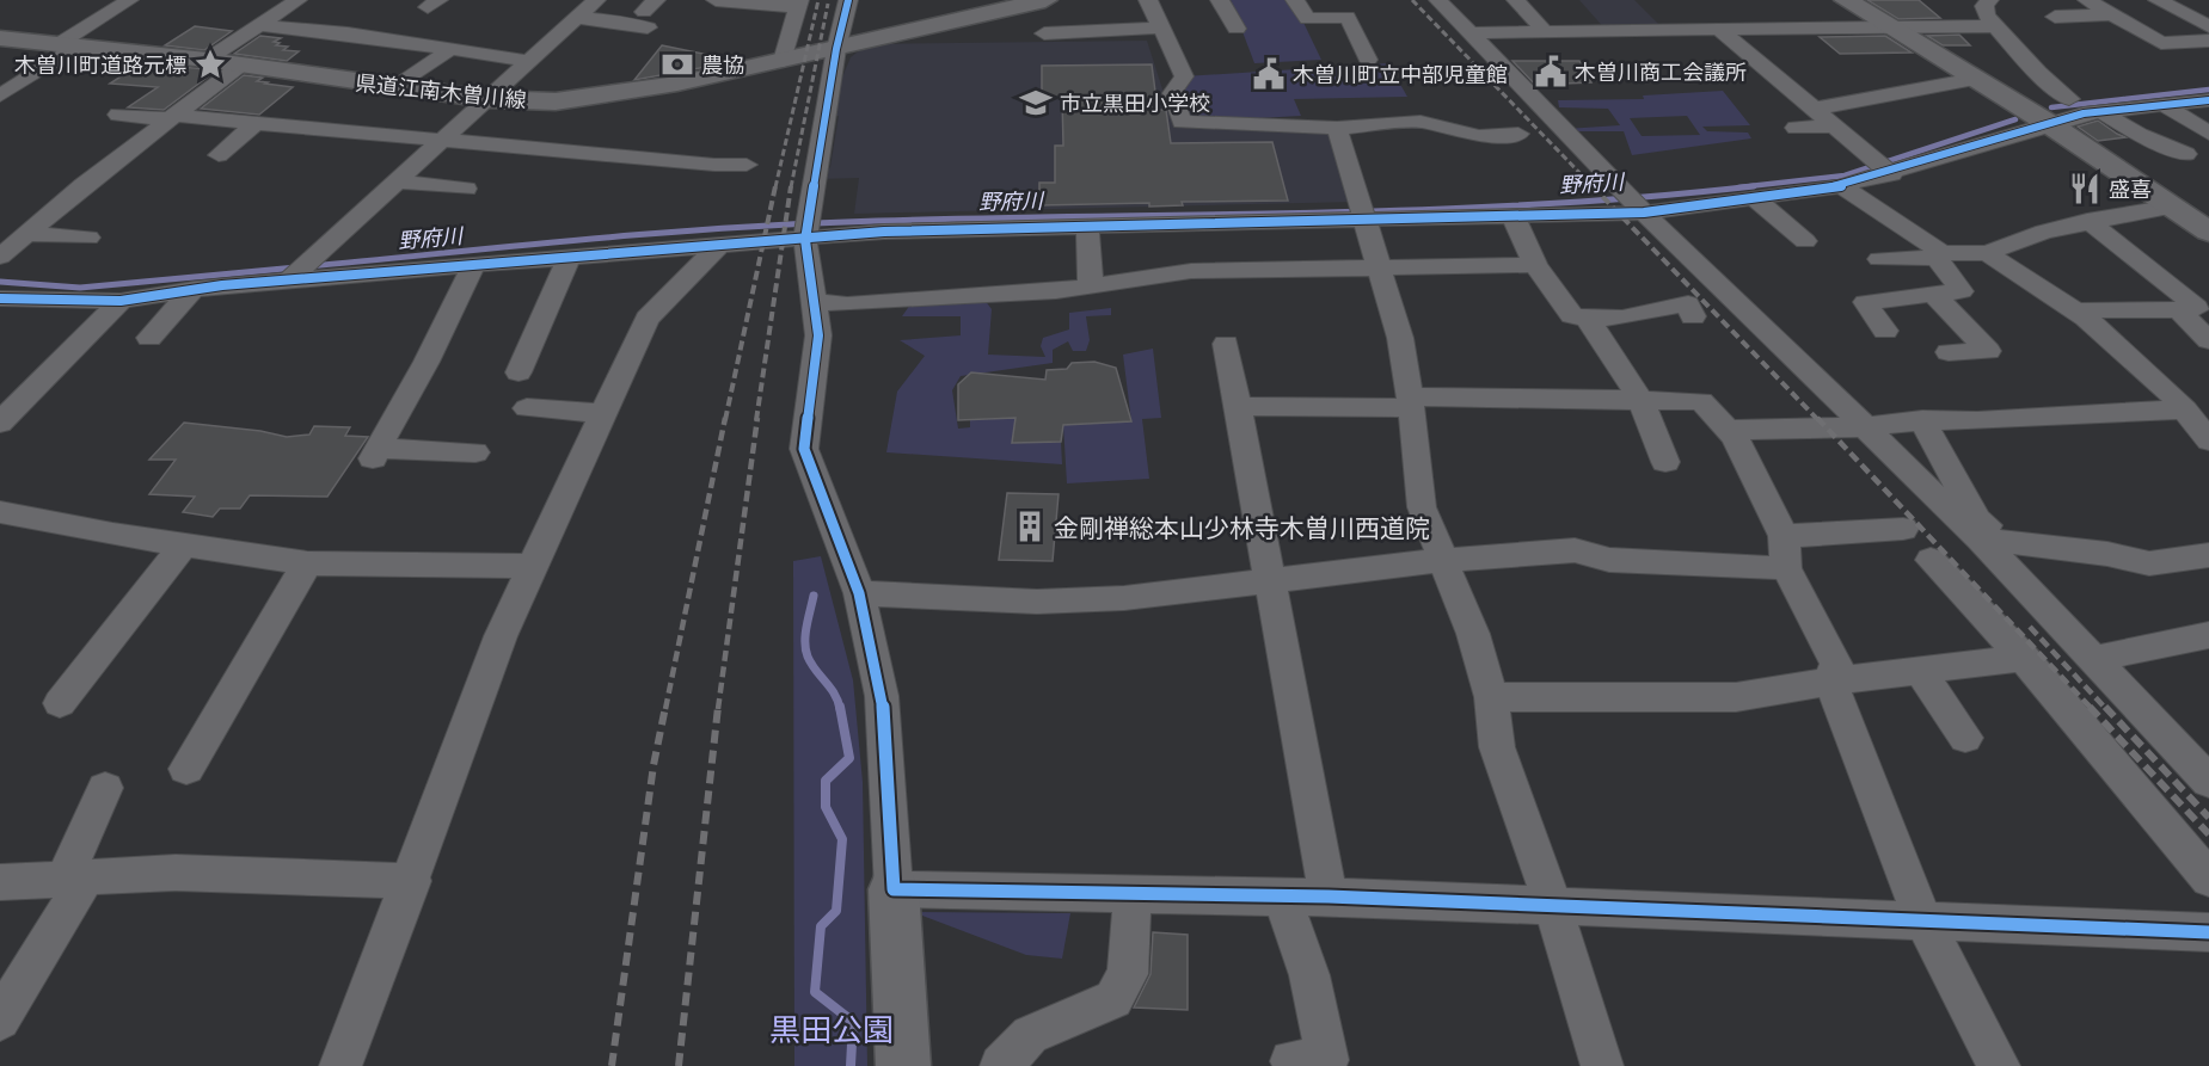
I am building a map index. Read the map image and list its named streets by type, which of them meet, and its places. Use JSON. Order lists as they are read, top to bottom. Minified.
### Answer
{"streets":{"main road":["県道江南木曽川線"]},"water":["野府川"],"parks":["黒田公園"],"places":{"place":["木曽川町道路元標"],"bank":["農協"],"public building":["木曽川商工会議所","木曽川町立中部児童館"],"school or university":["市立黒田小学校"],"restaurant":["盛喜"],"building":["金剛禅総本山少林寺木曽川西道院"]}}
